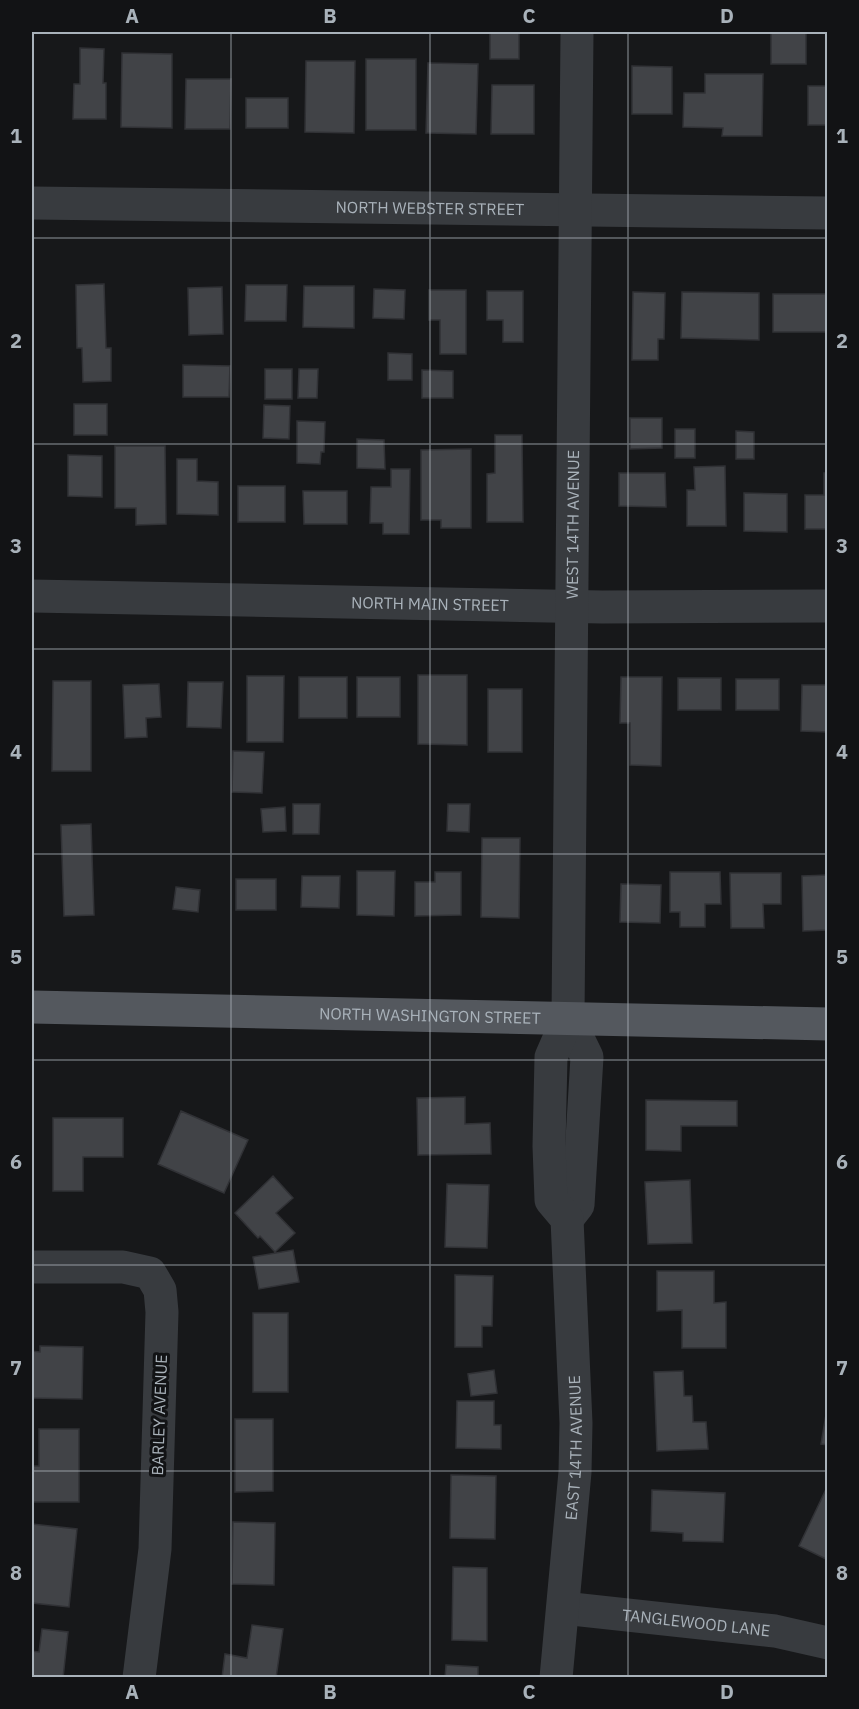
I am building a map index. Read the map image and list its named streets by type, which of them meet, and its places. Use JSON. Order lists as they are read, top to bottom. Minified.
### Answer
{"streets":{"main road":["NORTH WASHINGTON STREET"],"street":["NORTH WEBSTER STREET","WEST 14TH AVENUE","NORTH MAIN STREET","BARLEY AVENUE","EAST 14TH AVENUE","TANGLEWOOD LANE"]},"crossings":[["NORTH WEBSTER STREET","WEST 14TH AVENUE"],["WEST 14TH AVENUE","NORTH MAIN STREET"],["WEST 14TH AVENUE","NORTH WASHINGTON STREET"],["WEST 14TH AVENUE","EAST 14TH AVENUE"],["NORTH WASHINGTON STREET","EAST 14TH AVENUE"],["EAST 14TH AVENUE","TANGLEWOOD LANE"]],"grid":{"columns":["A","B","C","D"],"rows":["1","2","3","4","5","6","7","8"]}}
